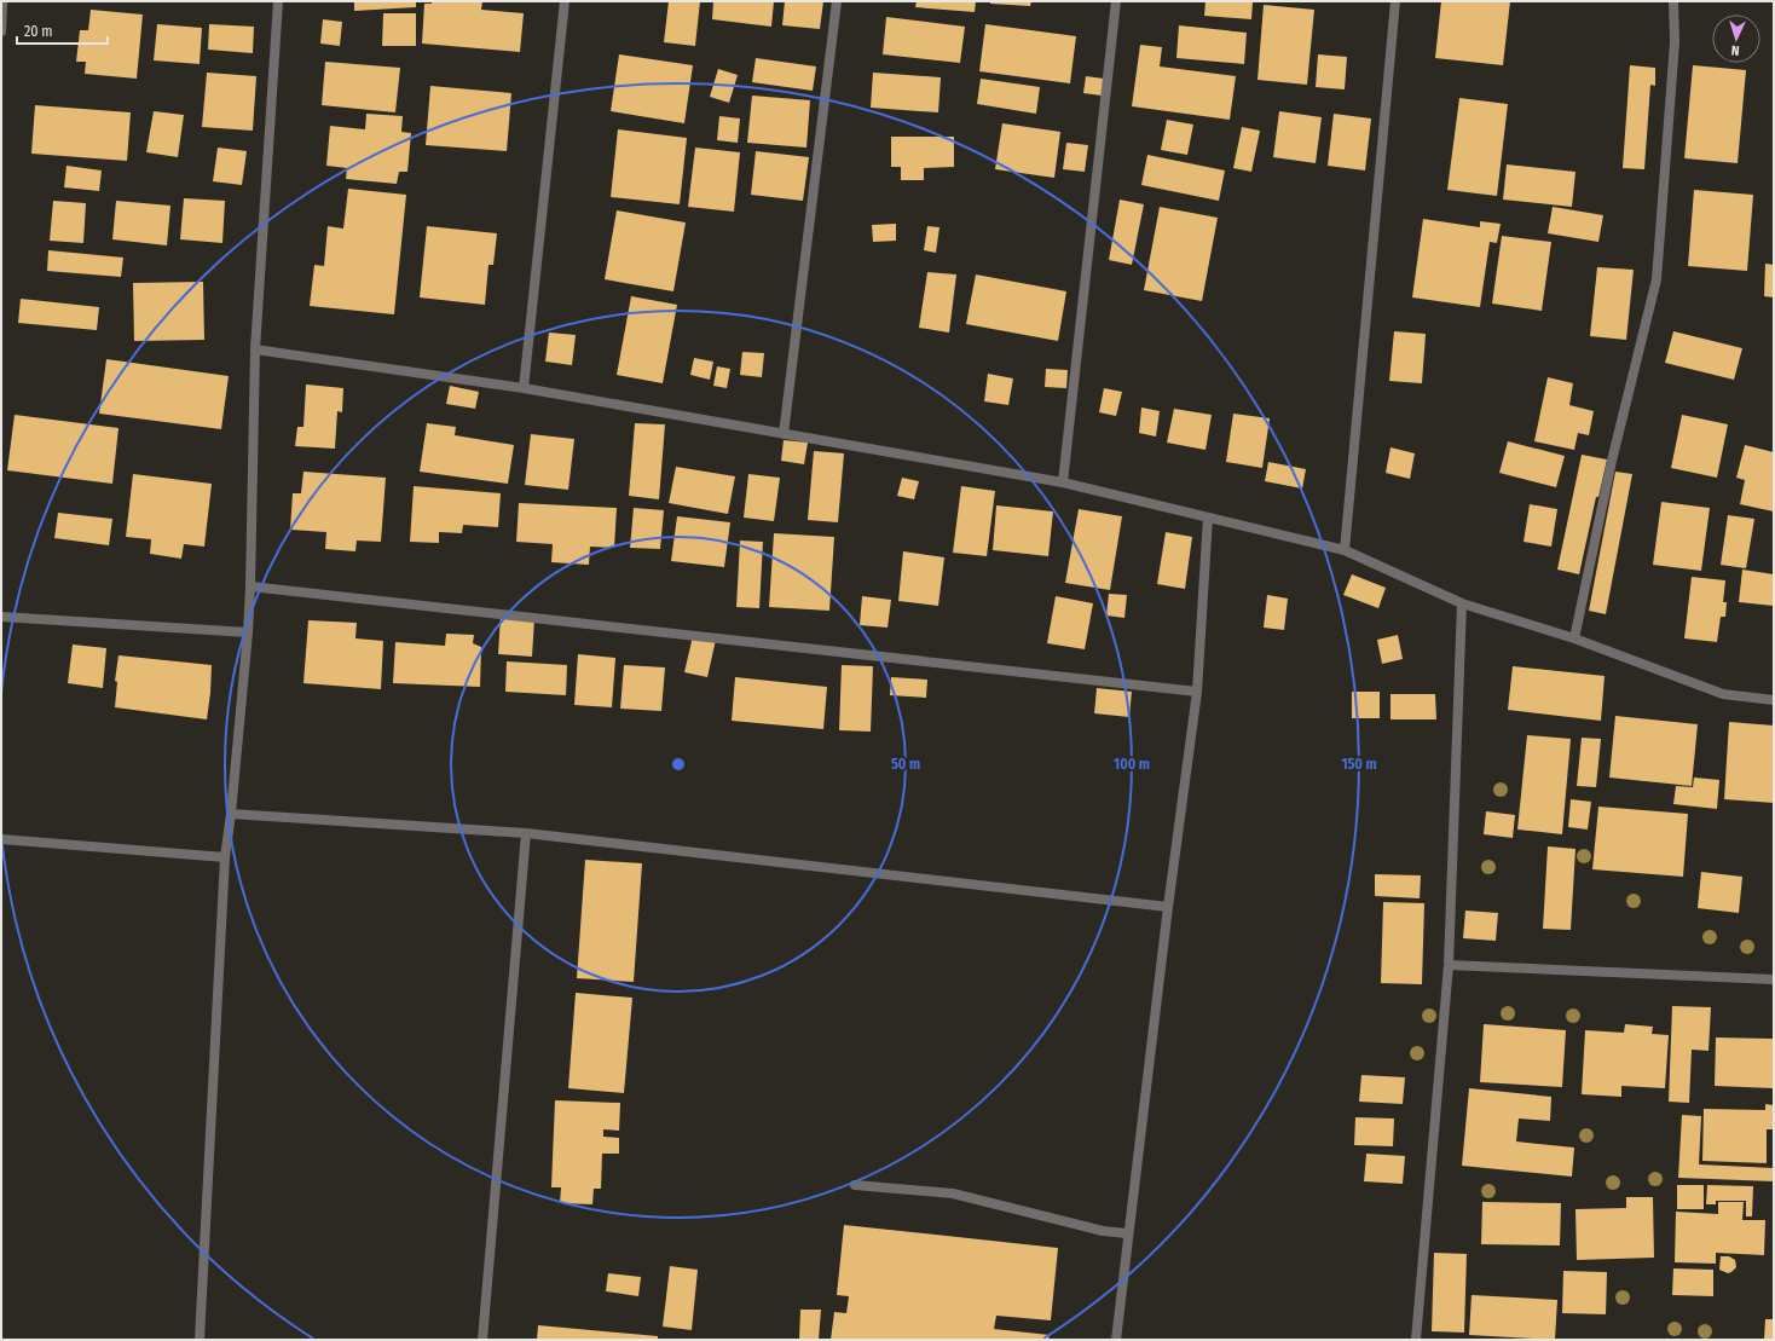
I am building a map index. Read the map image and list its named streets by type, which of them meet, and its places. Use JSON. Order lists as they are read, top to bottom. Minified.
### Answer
{"scale_bar":"20 m","north":"bottom","rings":["50 m","100 m","150 m"]}
